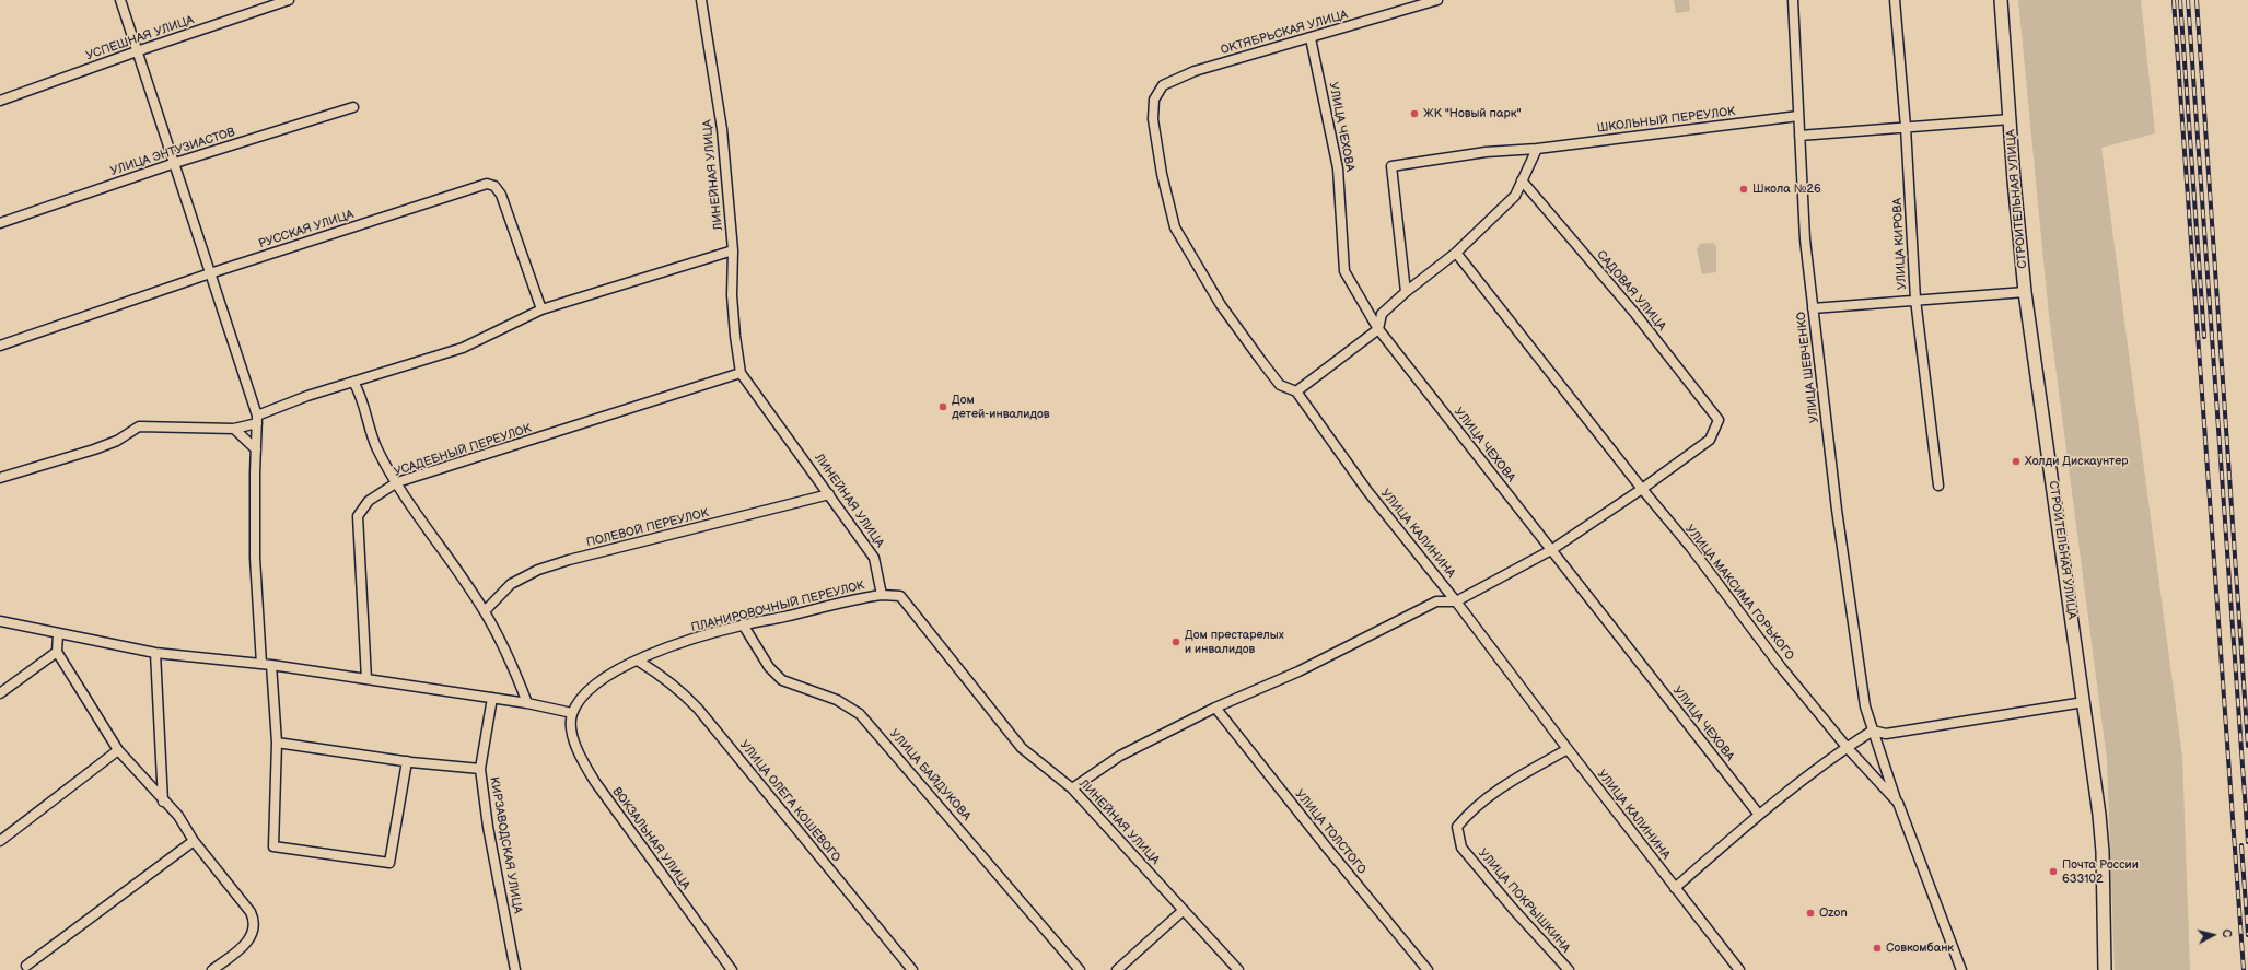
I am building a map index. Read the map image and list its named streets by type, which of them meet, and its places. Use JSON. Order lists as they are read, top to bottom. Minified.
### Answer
{"streets":{"main road":["СТРОИТЕЛЬНАЯ УЛИЦА"],"street":["ОКТЯБРЬСКАЯ УЛИЦА","УСПЕШНАЯ УЛИЦА","ШКОЛЬНЫЙ ПЕРЕУЛОК","УЛИЦА ЧЕХОВА","УЛИЦА ЭНТУЗИАСТОВ","ЛИНЕЙНАЯ УЛИЦА","РУССКАЯ УЛИЦА","УЛИЦА КИРОВА","САДОВАЯ УЛИЦА","УЛИЦА ШЕВЧЕНКО","УСАДЕБНЫЙ ПЕРЕУЛОК","ПОЛЕВОЙ ПЕРЕУЛОК","УЛИЦА КАЛИНИНА","УЛИЦА МАКСИМА ГОРЬКОГО","ПЛАНИРОВОЧНЫЙ ПЕРЕУЛОК","УЛИЦА БАЙДУКОВА","УЛИЦА ОЛЕГА КОШЕВОГО","УЛИЦА ТОЛСТОГО","ВОКЗАЛЬНАЯ УЛИЦА","КИРЗАВОДСКАЯ УЛИЦА","УЛИЦА ПОКРЫШКИНА"]},"crossings":[["ОКТЯБРЬСКАЯ УЛИЦА","УЛИЦА ЧЕХОВА"],["ОКТЯБРЬСКАЯ УЛИЦА","УЛИЦА КАЛИНИНА"],["ШКОЛЬНЫЙ ПЕРЕУЛОК","УЛИЦА ШЕВЧЕНКО"],["ЛИНЕЙНАЯ УЛИЦА","УСАДЕБНЫЙ ПЕРЕУЛОК"],["ЛИНЕЙНАЯ УЛИЦА","ПОЛЕВОЙ ПЕРЕУЛОК"],["ЛИНЕЙНАЯ УЛИЦА","ПЛАНИРОВОЧНЫЙ ПЕРЕУЛОК"],["САДОВАЯ УЛИЦА","УЛИЦА МАКСИМА ГОРЬКОГО"],["УЛИЦА ШЕВЧЕНКО","УЛИЦА МАКСИМА ГОРЬКОГО"],["УЛИЦА КАЛИНИНА","УЛИЦА ПОКРЫШКИНА"],["ПЛАНИРОВОЧНЫЙ ПЕРЕУЛОК","УЛИЦА БАЙДУКОВА"],["ПЛАНИРОВОЧНЫЙ ПЕРЕУЛОК","УЛИЦА ОЛЕГА КОШЕВОГО"],["ПЛАНИРОВОЧНЫЙ ПЕРЕУЛОК","ВОКЗАЛЬНАЯ УЛИЦА"]],"places":["ЖК \"Новый парк\"","Школа №26","Дом детей-инвалидов","Холди Дискаунтер","Дом престарелых и инвалидов","Почта России 633102","Ozon","Совкомбанк"],"north":"right"}
